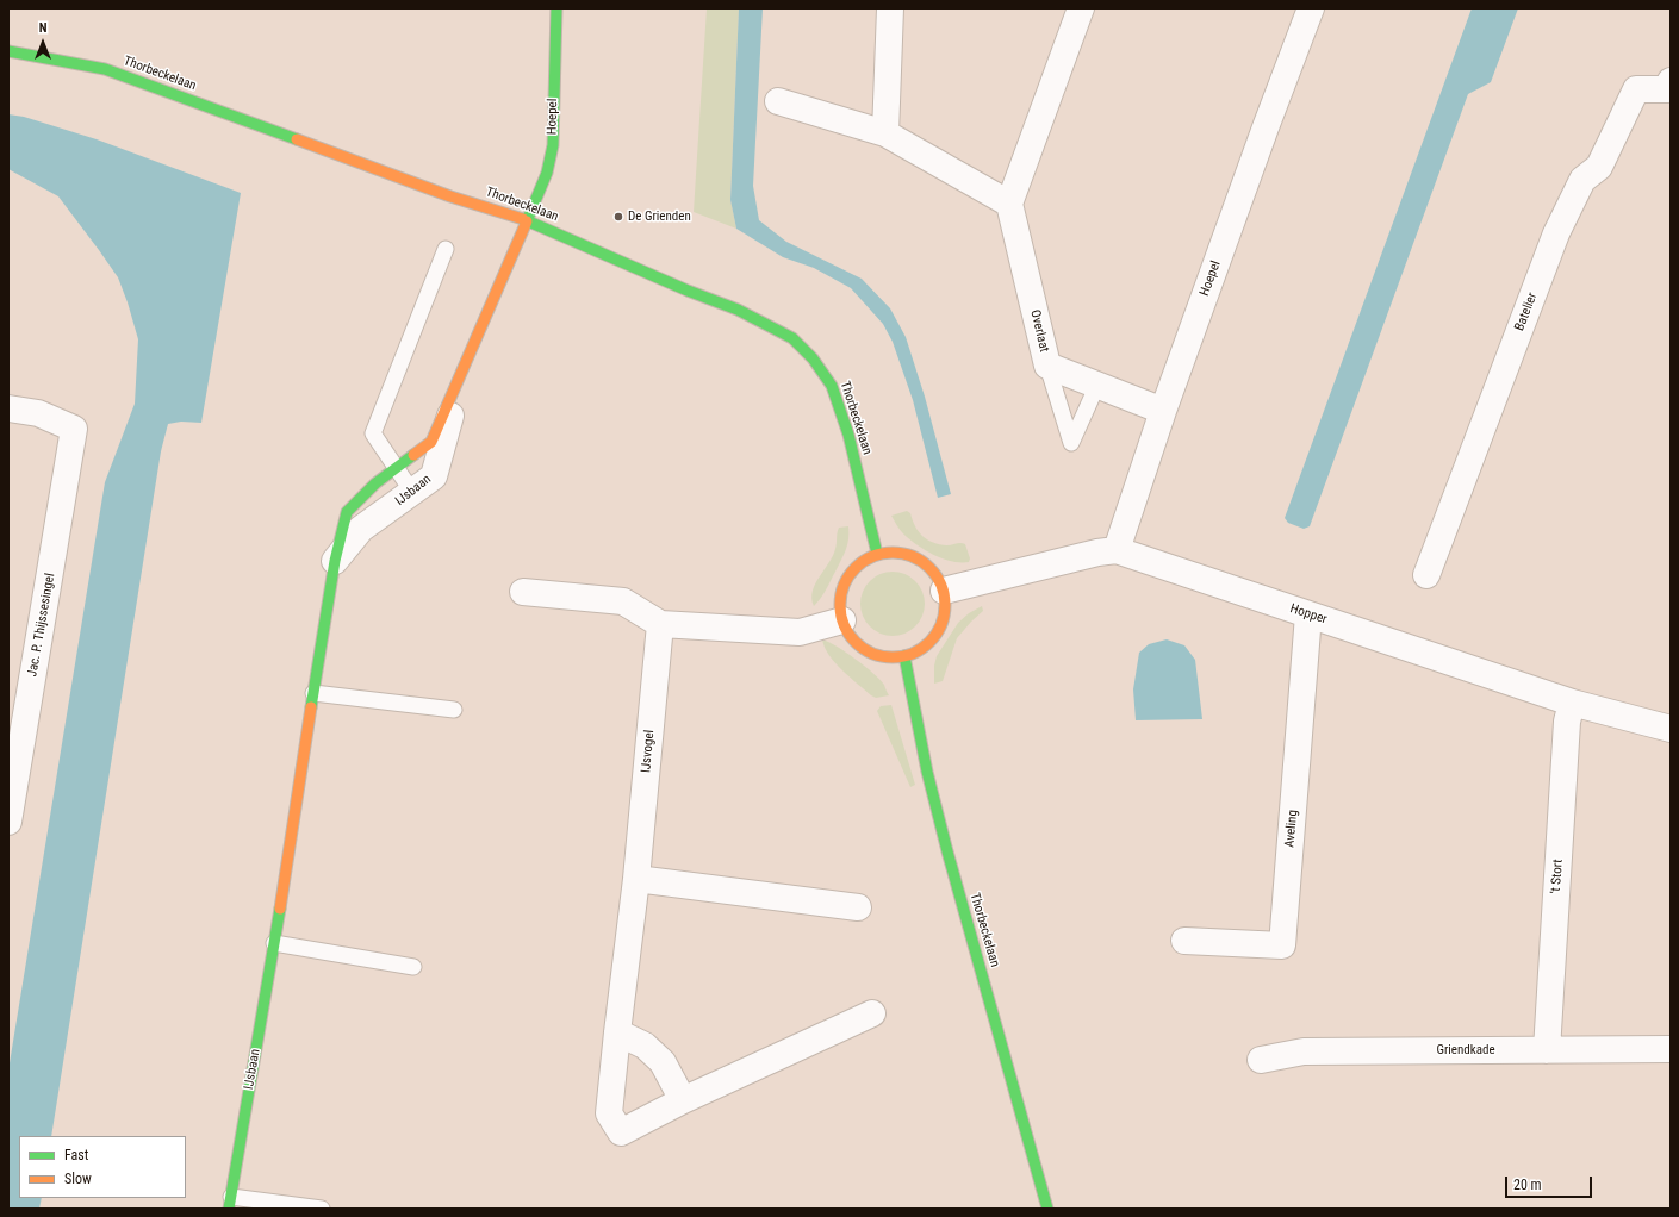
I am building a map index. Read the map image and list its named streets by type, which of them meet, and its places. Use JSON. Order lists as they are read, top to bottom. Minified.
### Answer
{"streets":{"street":["Thorbeckelaan","Hoepel","Batelier","Overlaat","IJsbaan","Hopper","Jac. P. Thijssesingel","IJsvogel","Aveling","'t Stort","Griendkade"]},"crossings":[["Thorbeckelaan","Hoepel"],["Thorbeckelaan","IJsbaan"],["Thorbeckelaan","Hopper"],["Hoepel","Overlaat"],["Hoepel","IJsbaan"],["Hoepel","Hopper"],["Hopper","Aveling"],["Hopper","'t Stort"],["'t Stort","Griendkade"]],"places":["De Grienden"],"legend":["Fast","Slow"],"scale_bar":"20 m","north":"top"}
